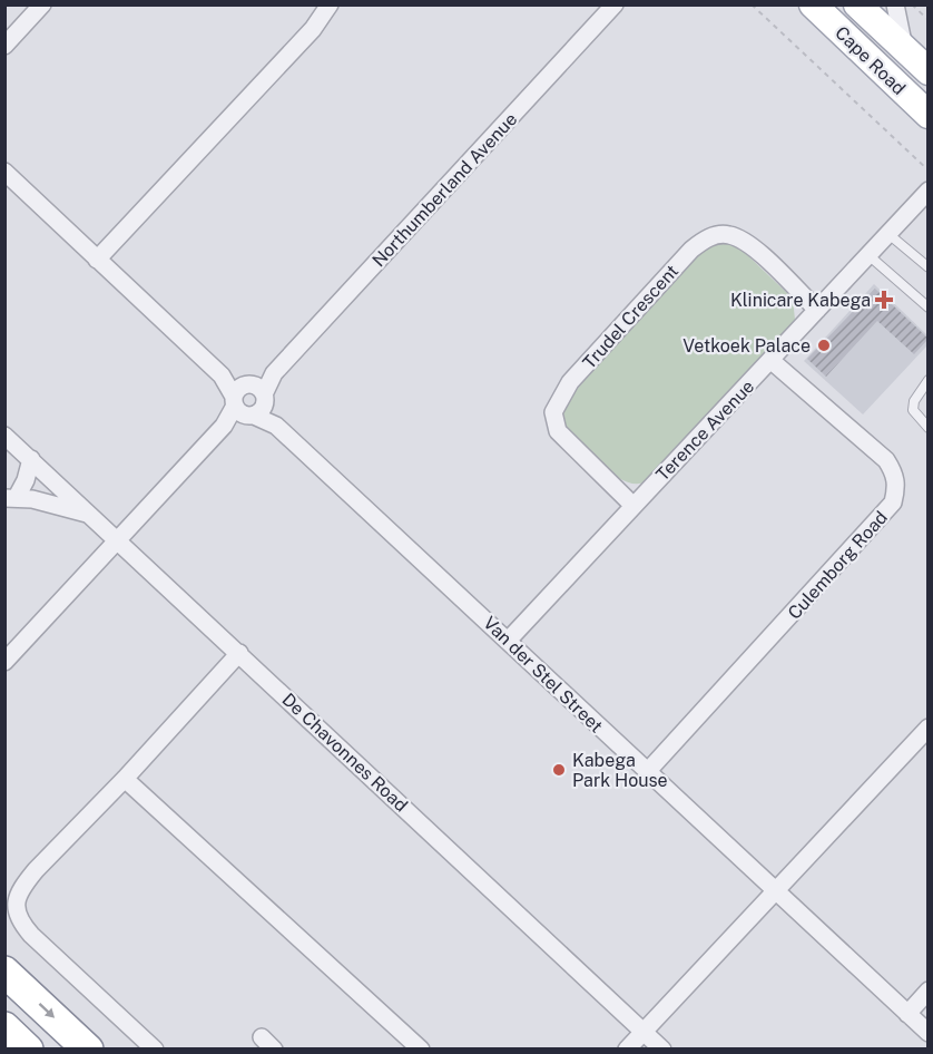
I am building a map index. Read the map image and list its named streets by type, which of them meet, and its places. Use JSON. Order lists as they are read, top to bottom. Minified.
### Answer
{"streets":{"main road":["Cape Road"],"street":["Northumberland Avenue","Trudel Crescent","Terence Avenue","Culemborg Road","Van der Stel Street","De Chavonnes Road"]},"crossings":[["Northumberland Avenue","Van der Stel Street"],["Trudel Crescent","Terence Avenue"],["Terence Avenue","Culemborg Road"],["Terence Avenue","Van der Stel Street"],["Culemborg Road","Van der Stel Street"]],"places":{"health":["Klinicare Kabega"],"other":["Vetkoek Palace","Kabega Park House"]}}
